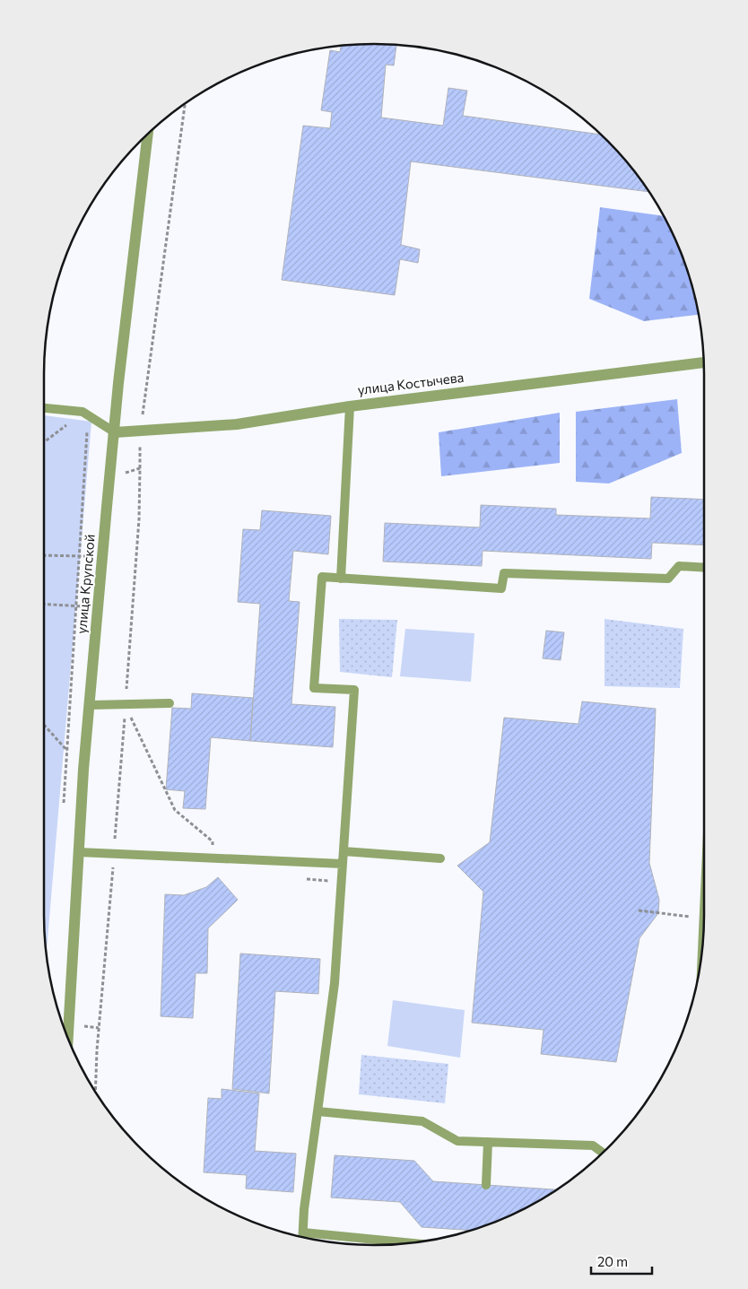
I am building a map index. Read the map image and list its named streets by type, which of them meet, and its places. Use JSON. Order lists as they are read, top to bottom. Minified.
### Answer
{"streets":{"street":["улица Костычева","улица Крупской"]},"crossings":[["улица Костычева","улица Крупской"]],"scale_bar":"20 m"}
